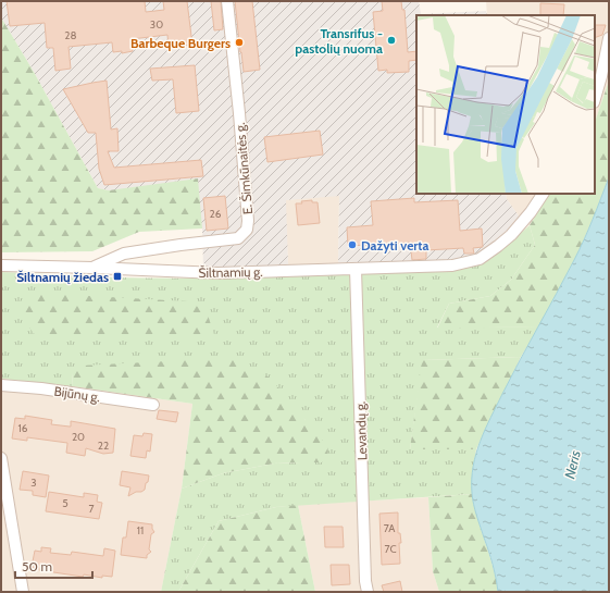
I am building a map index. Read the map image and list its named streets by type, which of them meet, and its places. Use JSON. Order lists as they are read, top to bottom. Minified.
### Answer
{"streets":{"street":["E. Šimkūnaitės g.","Šiltnamių g.","Bijūnų g.","Levandų g."]},"crossings":[["E. Šimkūnaitės g.","Šiltnamių g."],["Šiltnamių g.","Levandų g."]],"water":["Neris"],"places":{"other":["Transrifus - pastolių nuoma","Barbeque Burgers","Dažyti verta"],"transit":["Šiltnamių žiedas"]},"house_numbers":["30","28","26","16","20","22","3","5","7","7A","11","7C"],"scale_bar":"50 m"}
